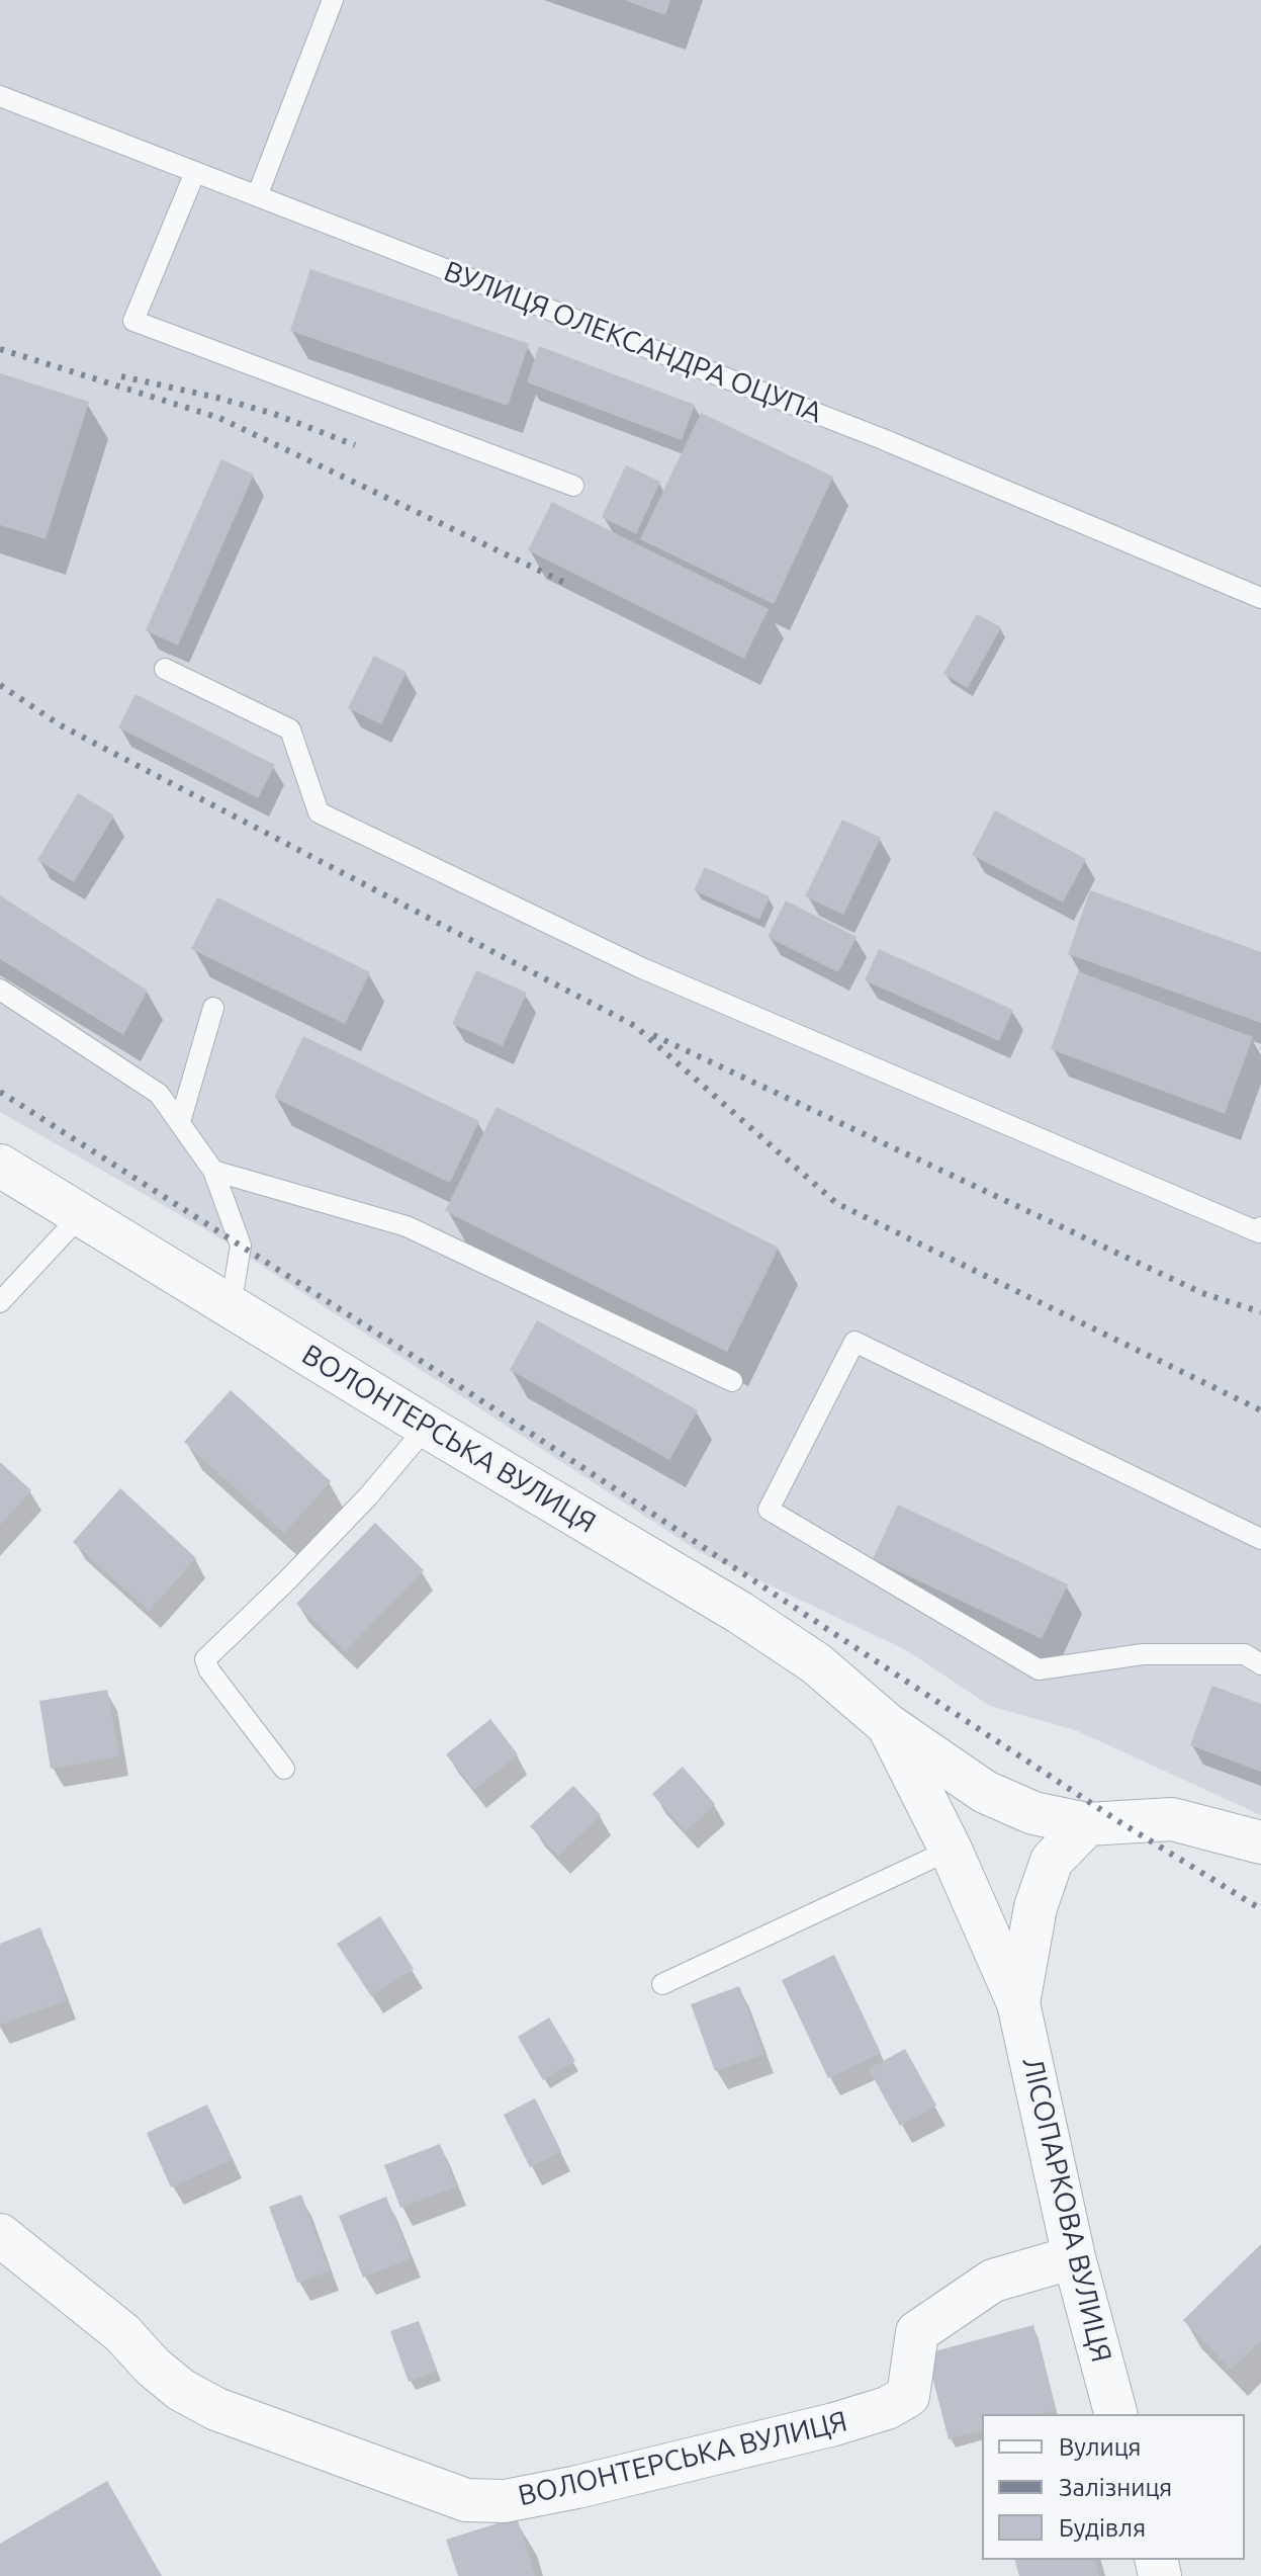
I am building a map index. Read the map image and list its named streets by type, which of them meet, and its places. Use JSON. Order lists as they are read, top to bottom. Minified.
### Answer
{"streets":{"street":["ВОЛОНТЕРСЬКА ВУЛИЦЯ","ЛІСОПАРКОВА ВУЛИЦЯ"],"lane":["ВУЛИЦЯ ОЛЕКСАНДРА ОЦУПА"]},"crossings":[["ВОЛОНТЕРСЬКА ВУЛИЦЯ","ЛІСОПАРКОВА ВУЛИЦЯ"]],"legend":["Вулиця","Залізниця","Будівля"]}
